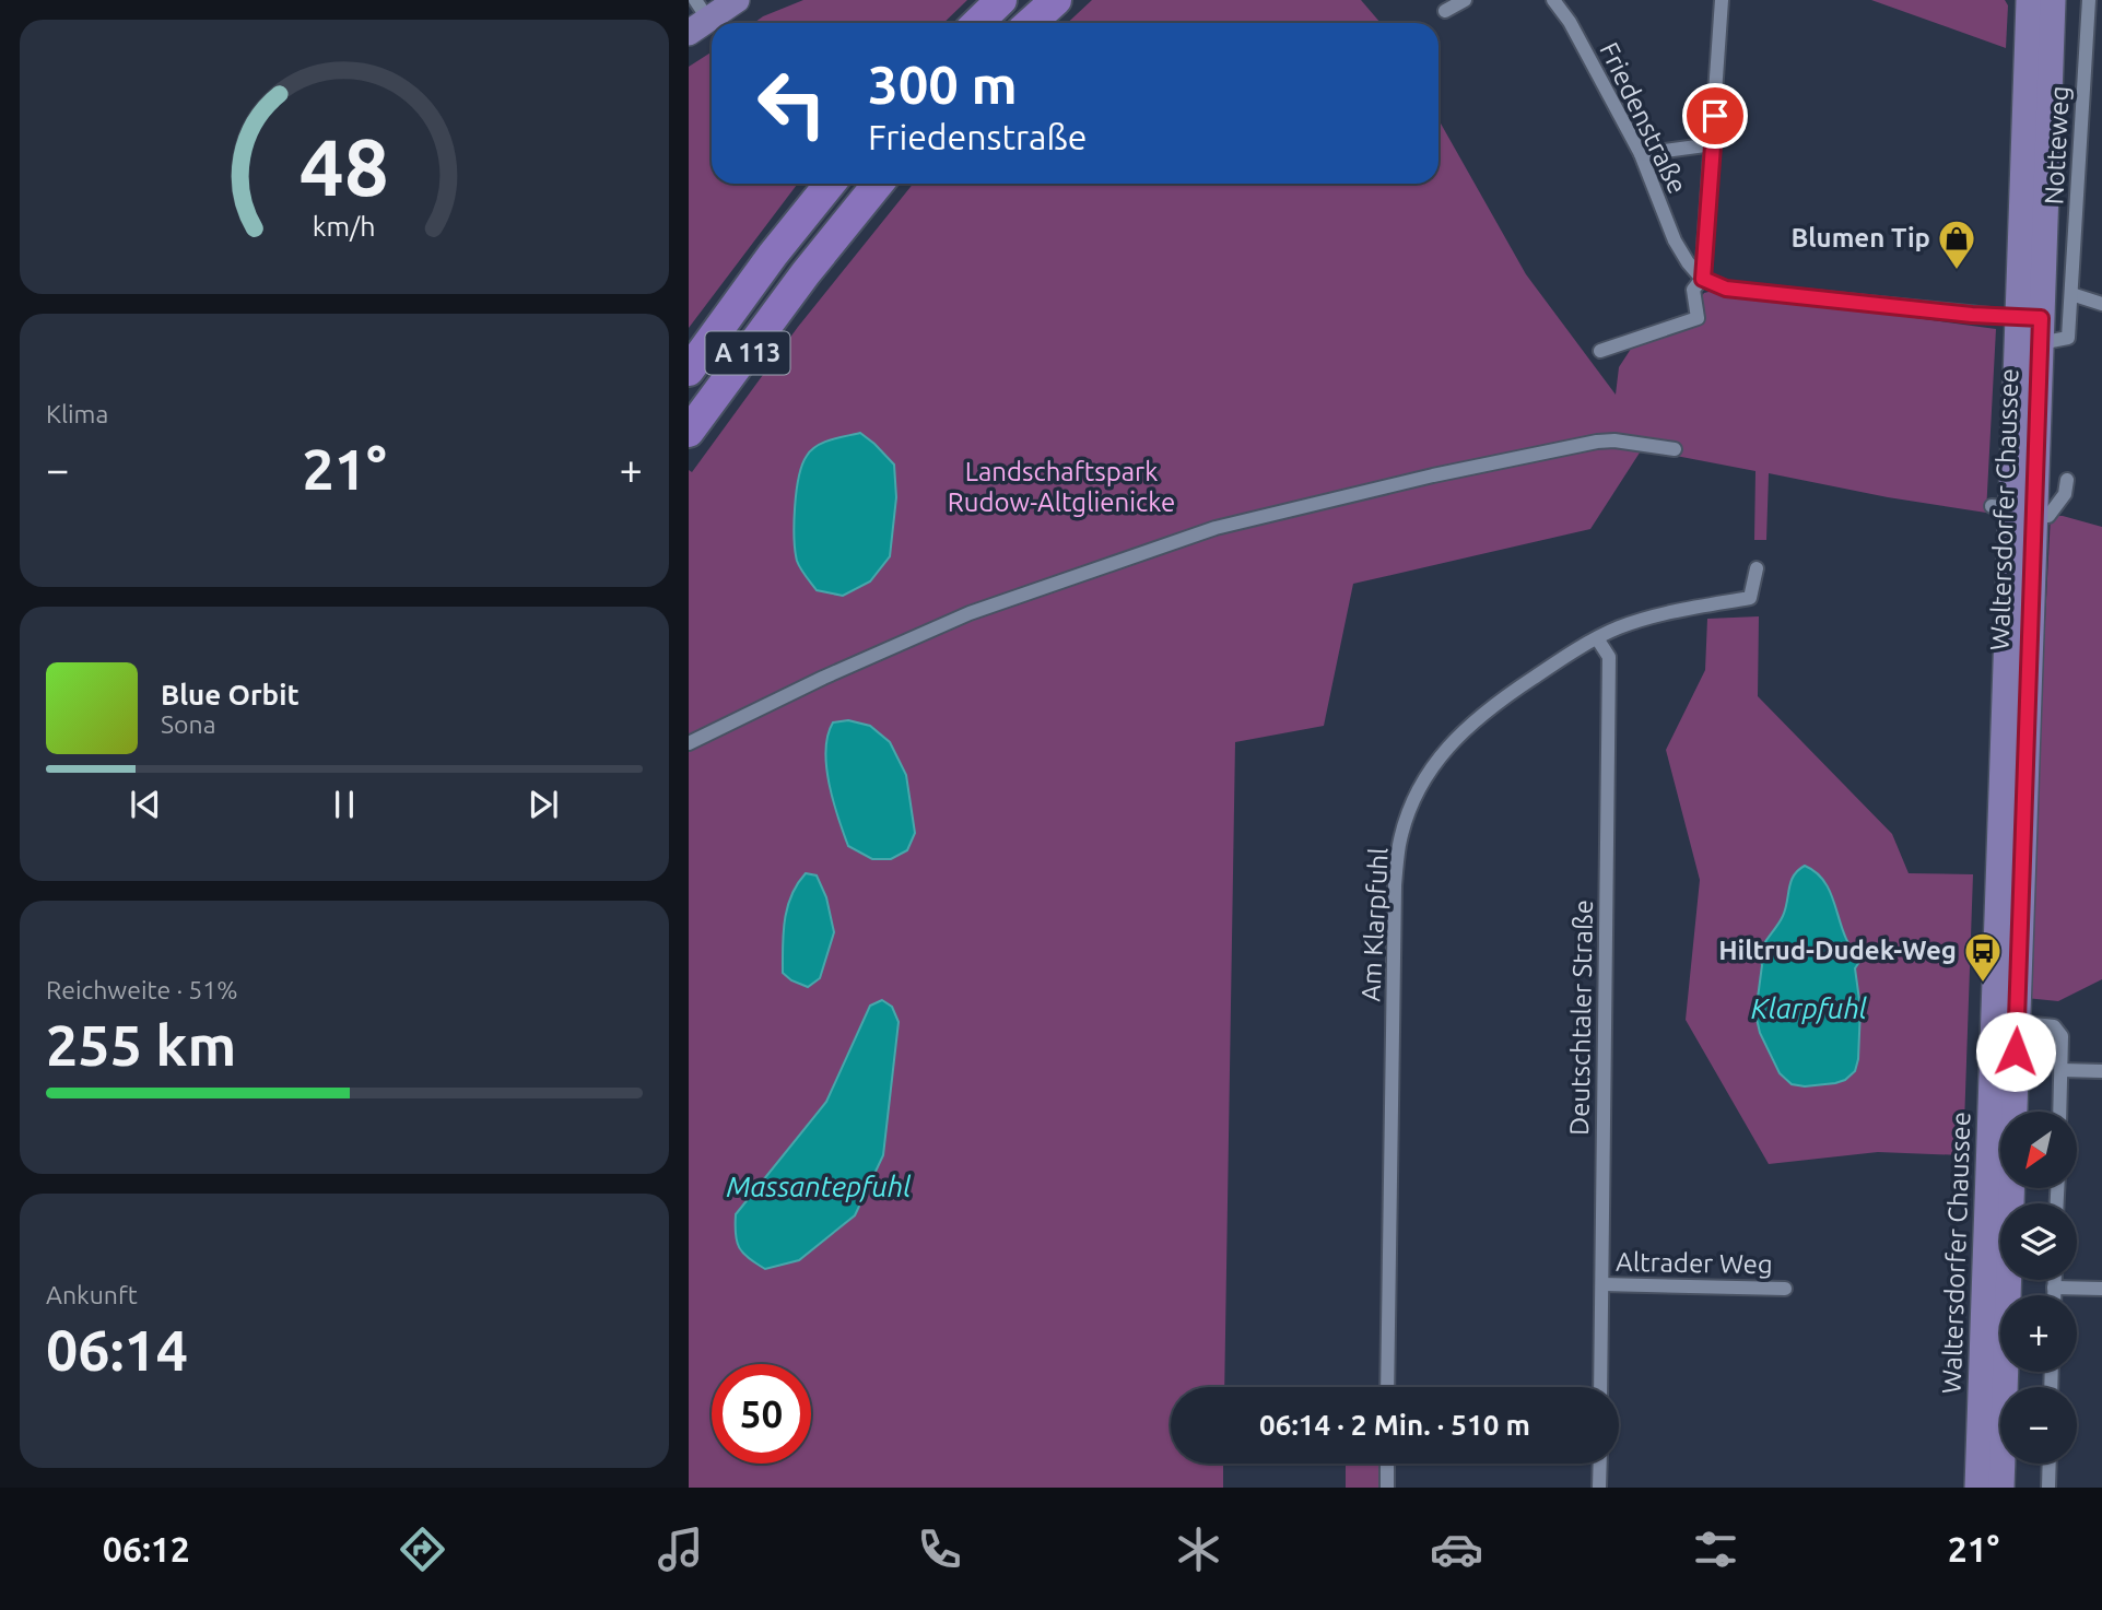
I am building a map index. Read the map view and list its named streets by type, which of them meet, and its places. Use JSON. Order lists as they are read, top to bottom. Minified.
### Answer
{"streets":{"highway":["A 113"],"main road":["Waltersdorfer Chaussee"],"street":["Friedenstraße","Notteweg","Am Klarpfuhl","Deutschtaler Straße","Altrader Weg"]},"crossings":[["Notteweg","Waltersdorfer Chaussee"],["Am Klarpfuhl","Deutschtaler Straße"],["Deutschtaler Straße","Altrader Weg"]],"water":["Klarpfuhl","Massantepfuhl"],"parks":["Landschaftspark Rudow-Altglienicke"],"places":{"shop":["Blumen Tip"],"bus stop":["Hiltrud-Dudek-Weg"]},"north":"bottom left","page":{"turn":["300 m","Friedenstraße"],"tile":["Klima",["Reichweite · 51%","255 km"],["Ankunft","06:14"]],"heat":["−","21°","+"],"song":["Blue Orbit","Sona"],"map_buttons":["+","−"],"limit":"50","trip":"06:14 · 2 Min. · 510 m","tabs":["06:12","21°"],"gauge":["48","km/h"]}}
